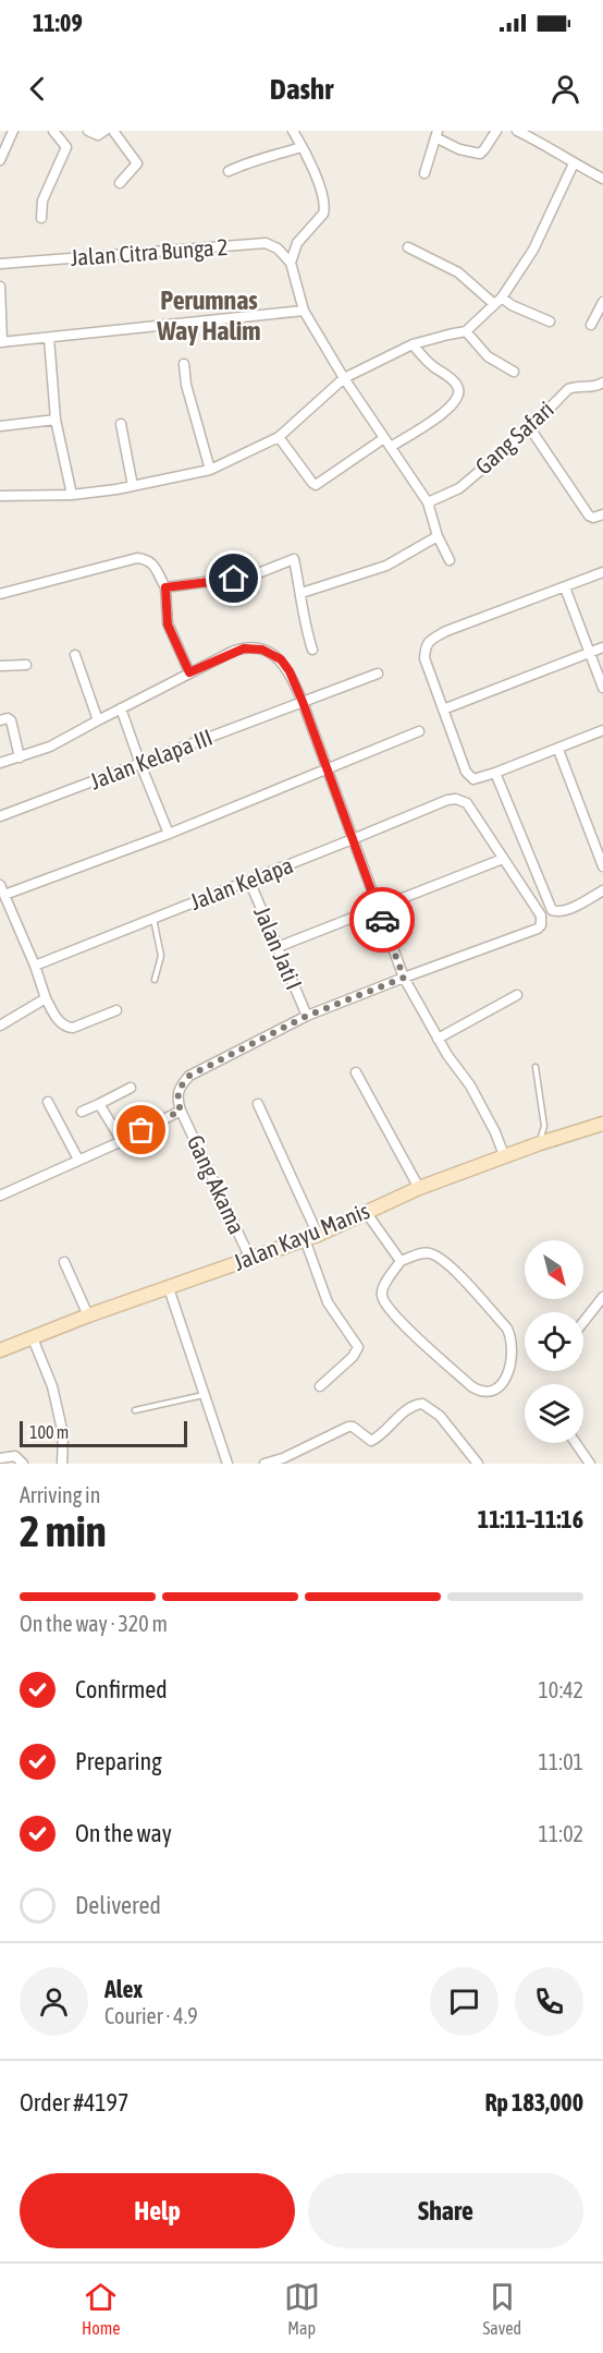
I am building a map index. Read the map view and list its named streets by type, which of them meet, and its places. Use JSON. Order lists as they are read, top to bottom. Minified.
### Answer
{"streets":{"street":["Jalan Citra Bunga 2","Gang Safari","Jalan Kelapa III","Jalan Kelapa","Jalan Jati I","Gang Akama","Jalan Kayu Manis"]},"crossings":[["Jalan Kelapa","Jalan Jati I"],["Jalan Jati I","Gang Akama"],["Gang Akama","Jalan Kayu Manis"]],"districts":["Perumnas Way Halim"],"scale_bar":"100 m","north":"bottom right","page":{"status":"11:09","header":"Dashr","scale":"100 m","heading":["2 min","Arriving in","11:11–11:16"],"panel":["Alex","Courier · 4.9","Order #4197","Rp 183,000"],"bar":"On the way · 320 m","list":[["Confirmed","10:42"],["Preparing","11:01"],["On the way","11:02"],"Delivered"],"buttons":["Help","Share"],"tabs":["Home","Map","Saved"]}}
